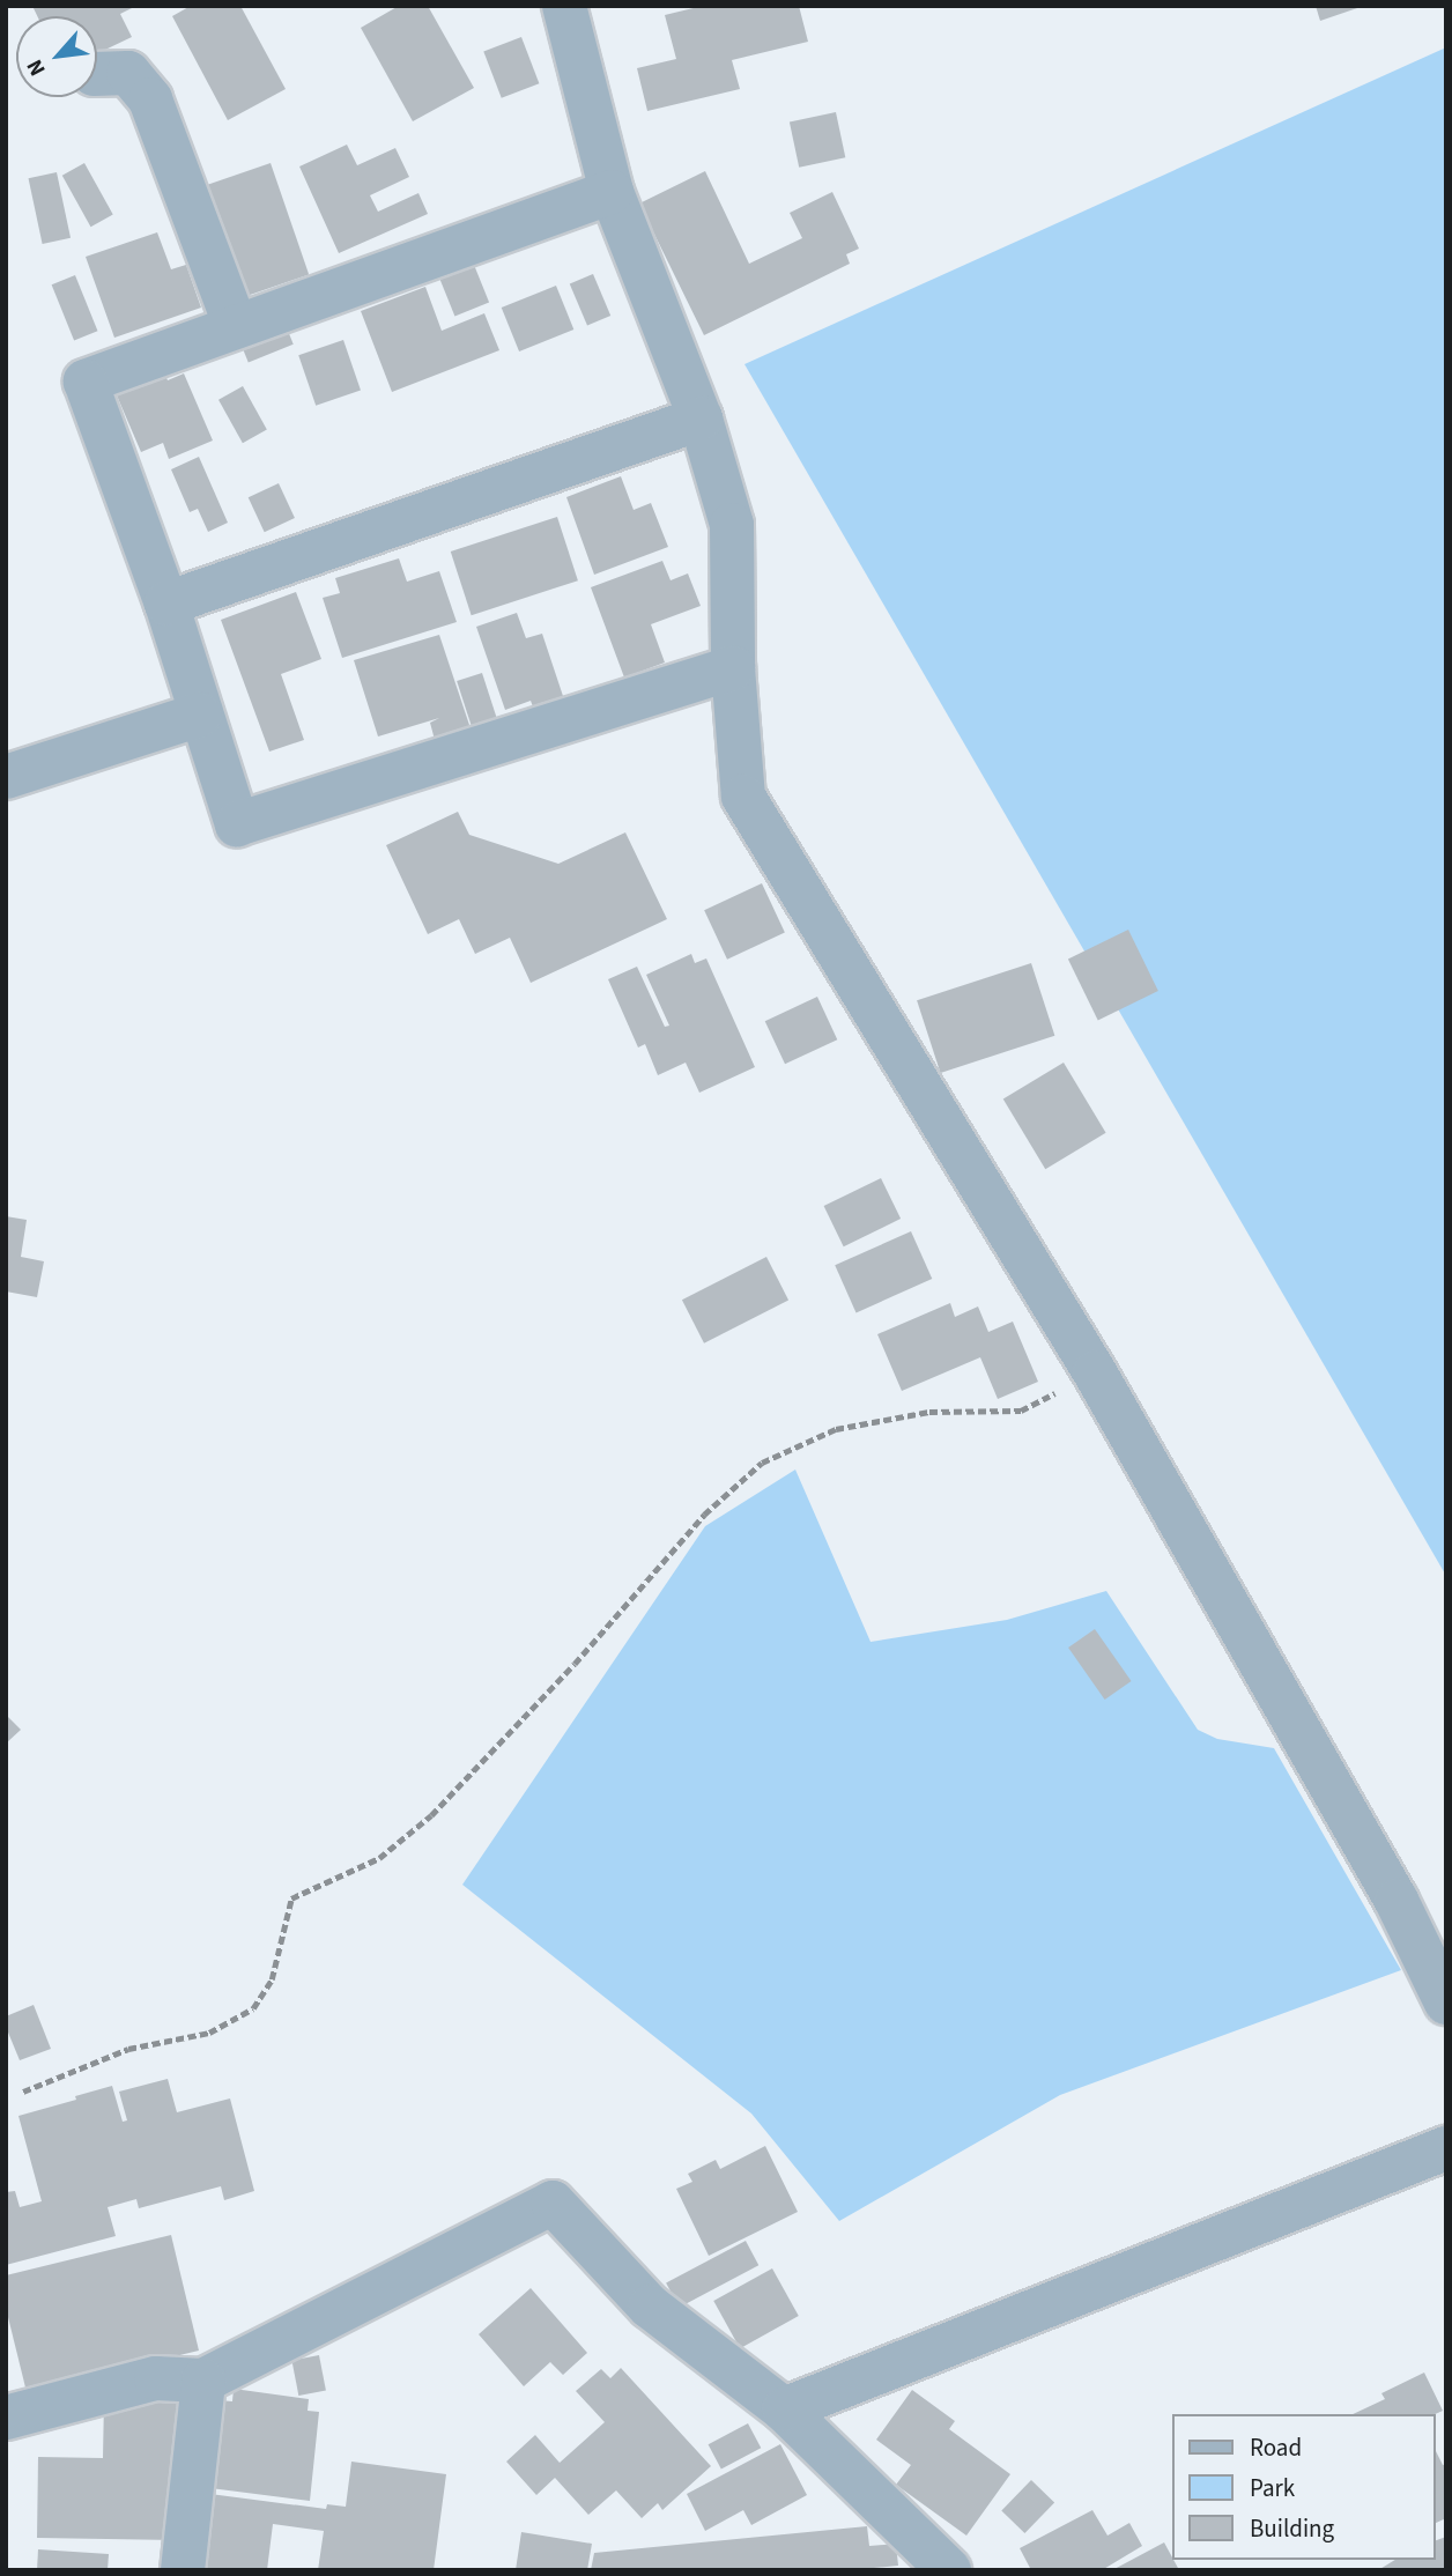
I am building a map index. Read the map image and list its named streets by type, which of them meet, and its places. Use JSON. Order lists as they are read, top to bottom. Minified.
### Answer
{"legend":["Road","Park","Building"],"north":"bottom left"}
